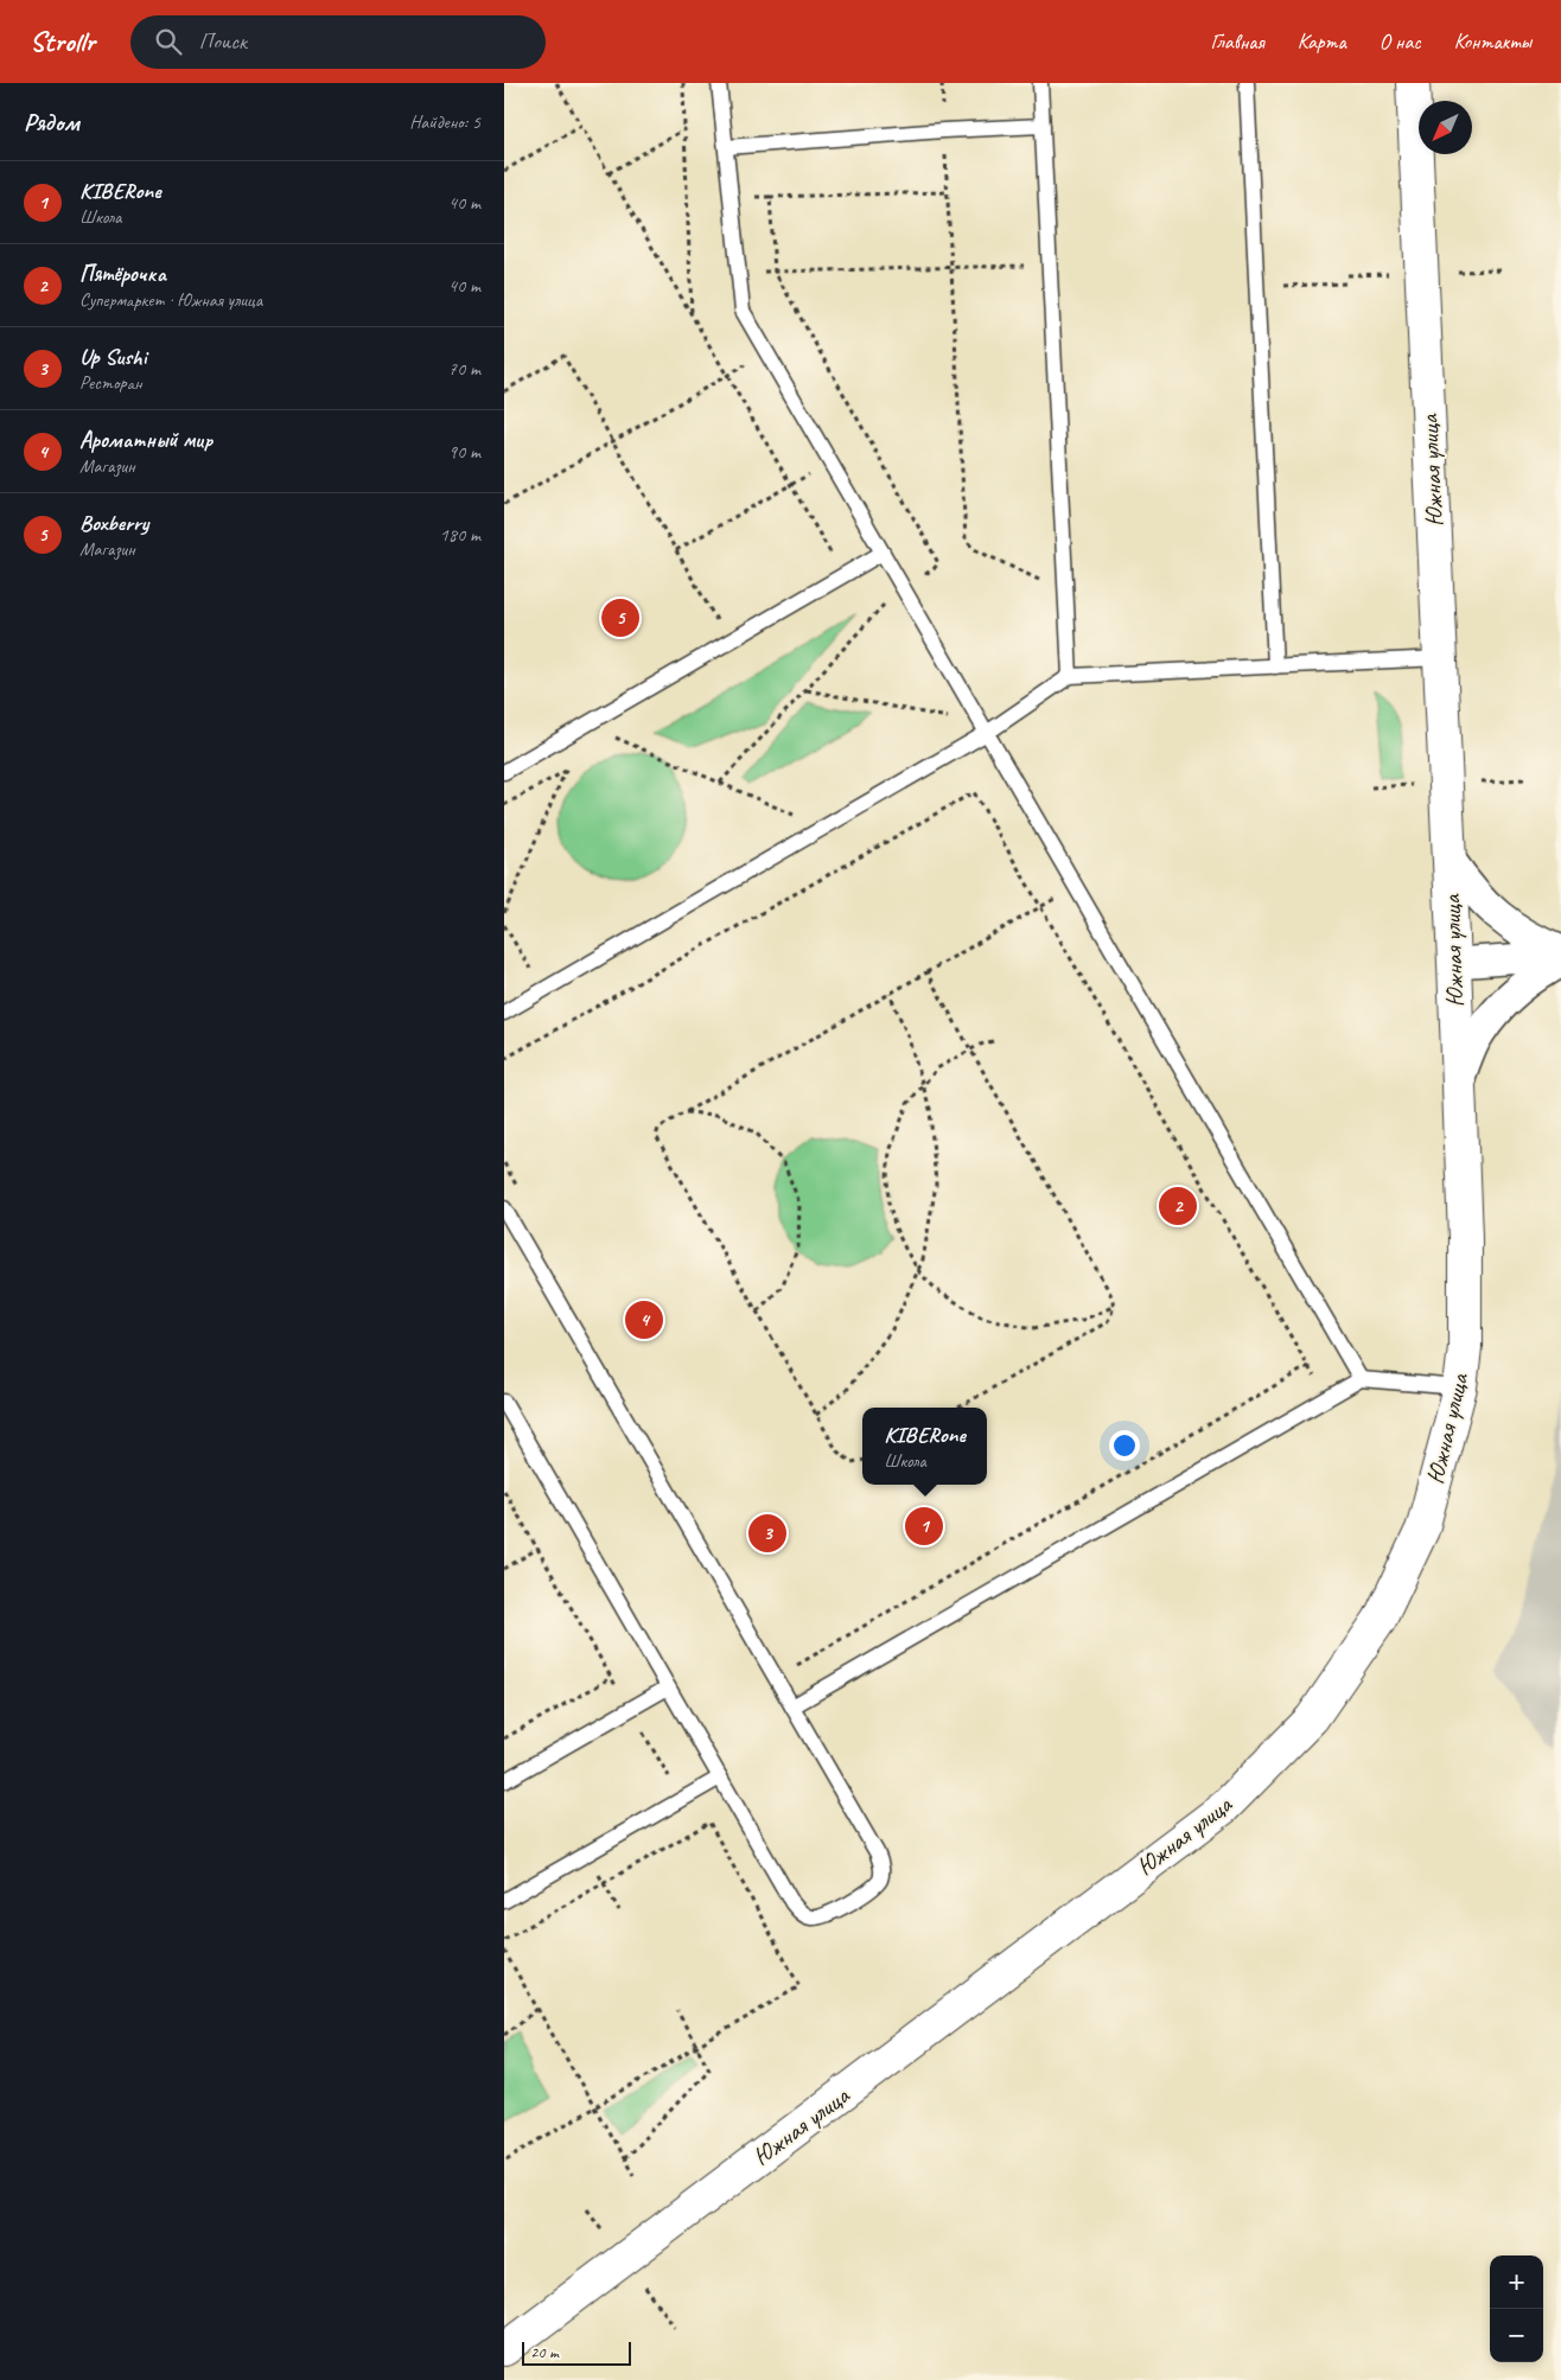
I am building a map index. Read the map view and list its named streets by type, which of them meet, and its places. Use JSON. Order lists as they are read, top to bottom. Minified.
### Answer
{"streets":{"street":["Южная улица"]},"scale_bar":"20 m","north":"bottom left","page":{"header":"Strollr","search":"Поиск","nav":["Главная","Карта","О нас","Контакты"],"heading":["Рядом","Найдено: 5"],"list":[{"mark":"1","name":"KIBERone","note":"Школа","value":"40 m"},{"mark":"2","name":"Пятёрочка","note":"Супермаркет · Южная улица","value":"40 m"},{"mark":"3","name":"Up Sushi","note":"Ресторан","value":"70 m"},{"mark":"4","name":"Ароматный мир","note":"Магазин","value":"90 m"},{"mark":"5","name":"Boxberry","note":"Магазин","value":"180 m"}],"pins":["5","2","4","1","3"],"popup":["KIBERone","Школа"],"map_buttons":["+","−"],"scale":"20 m"}}
